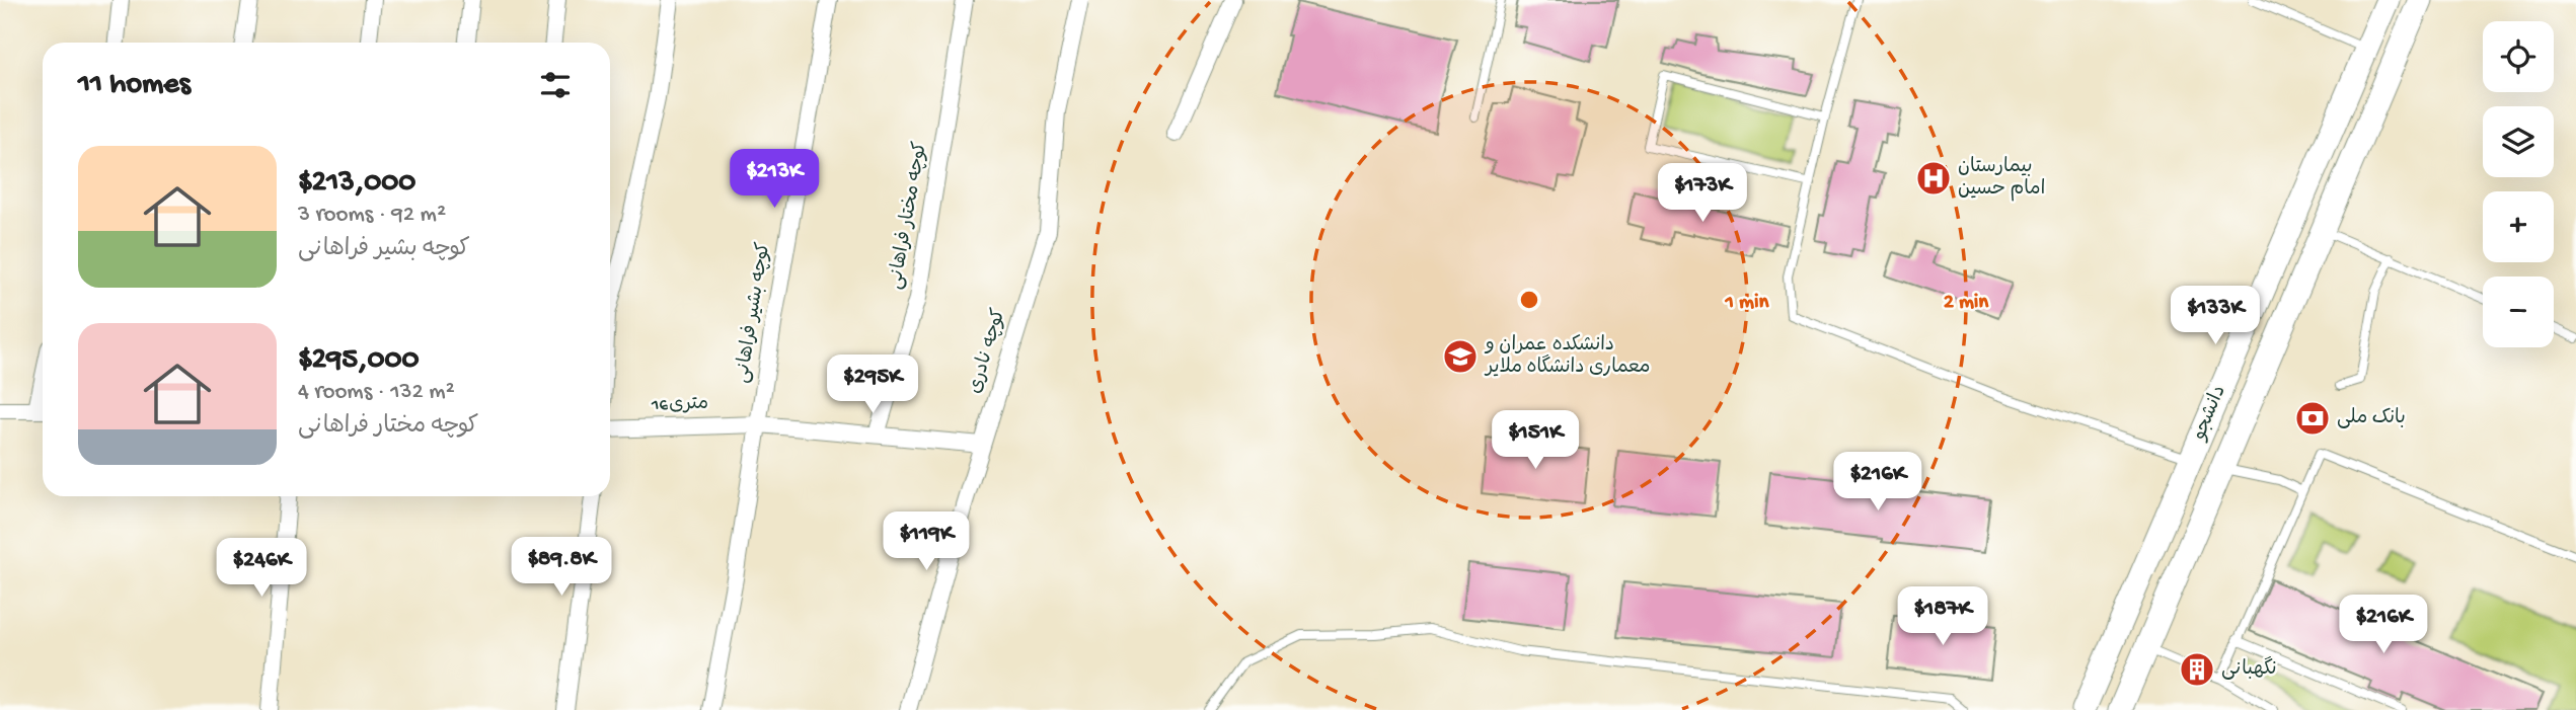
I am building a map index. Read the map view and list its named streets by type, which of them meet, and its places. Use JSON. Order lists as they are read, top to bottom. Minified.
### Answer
{"streets":{"main road":["دانشجو"],"street":["کوچه مختار فراهانی","کوچه بشیر فراهانی","کوچه نادری","16متری"]},"crossings":[["کوچه مختار فراهانی","16متری"],["کوچه بشیر فراهانی","16متری"],["کوچه نادری","16متری"]],"places":{"hospital":["بیمارستان امام حسین"],"school or university":["دانشکده عمران و معماری دانشگاه ملایر"],"bank":["بانک ملی"],"building":["نگهبانی"]},"page":{"map_buttons":["+","−"],"heading":"11 homes","list":[{"name":"$213,000","note":"3 rooms · 92 m² · کوچه بشیر فراهانی"},{"name":"$295,000","note":"4 rooms · 132 m² · کوچه مختار فراهانی"}],"price":["$213K","$173K","$133K","$295K","$151K","$216K","$119K","$89.8K","$246K","$187K","$216K"]},"rings":["1 min","2 min"]}
